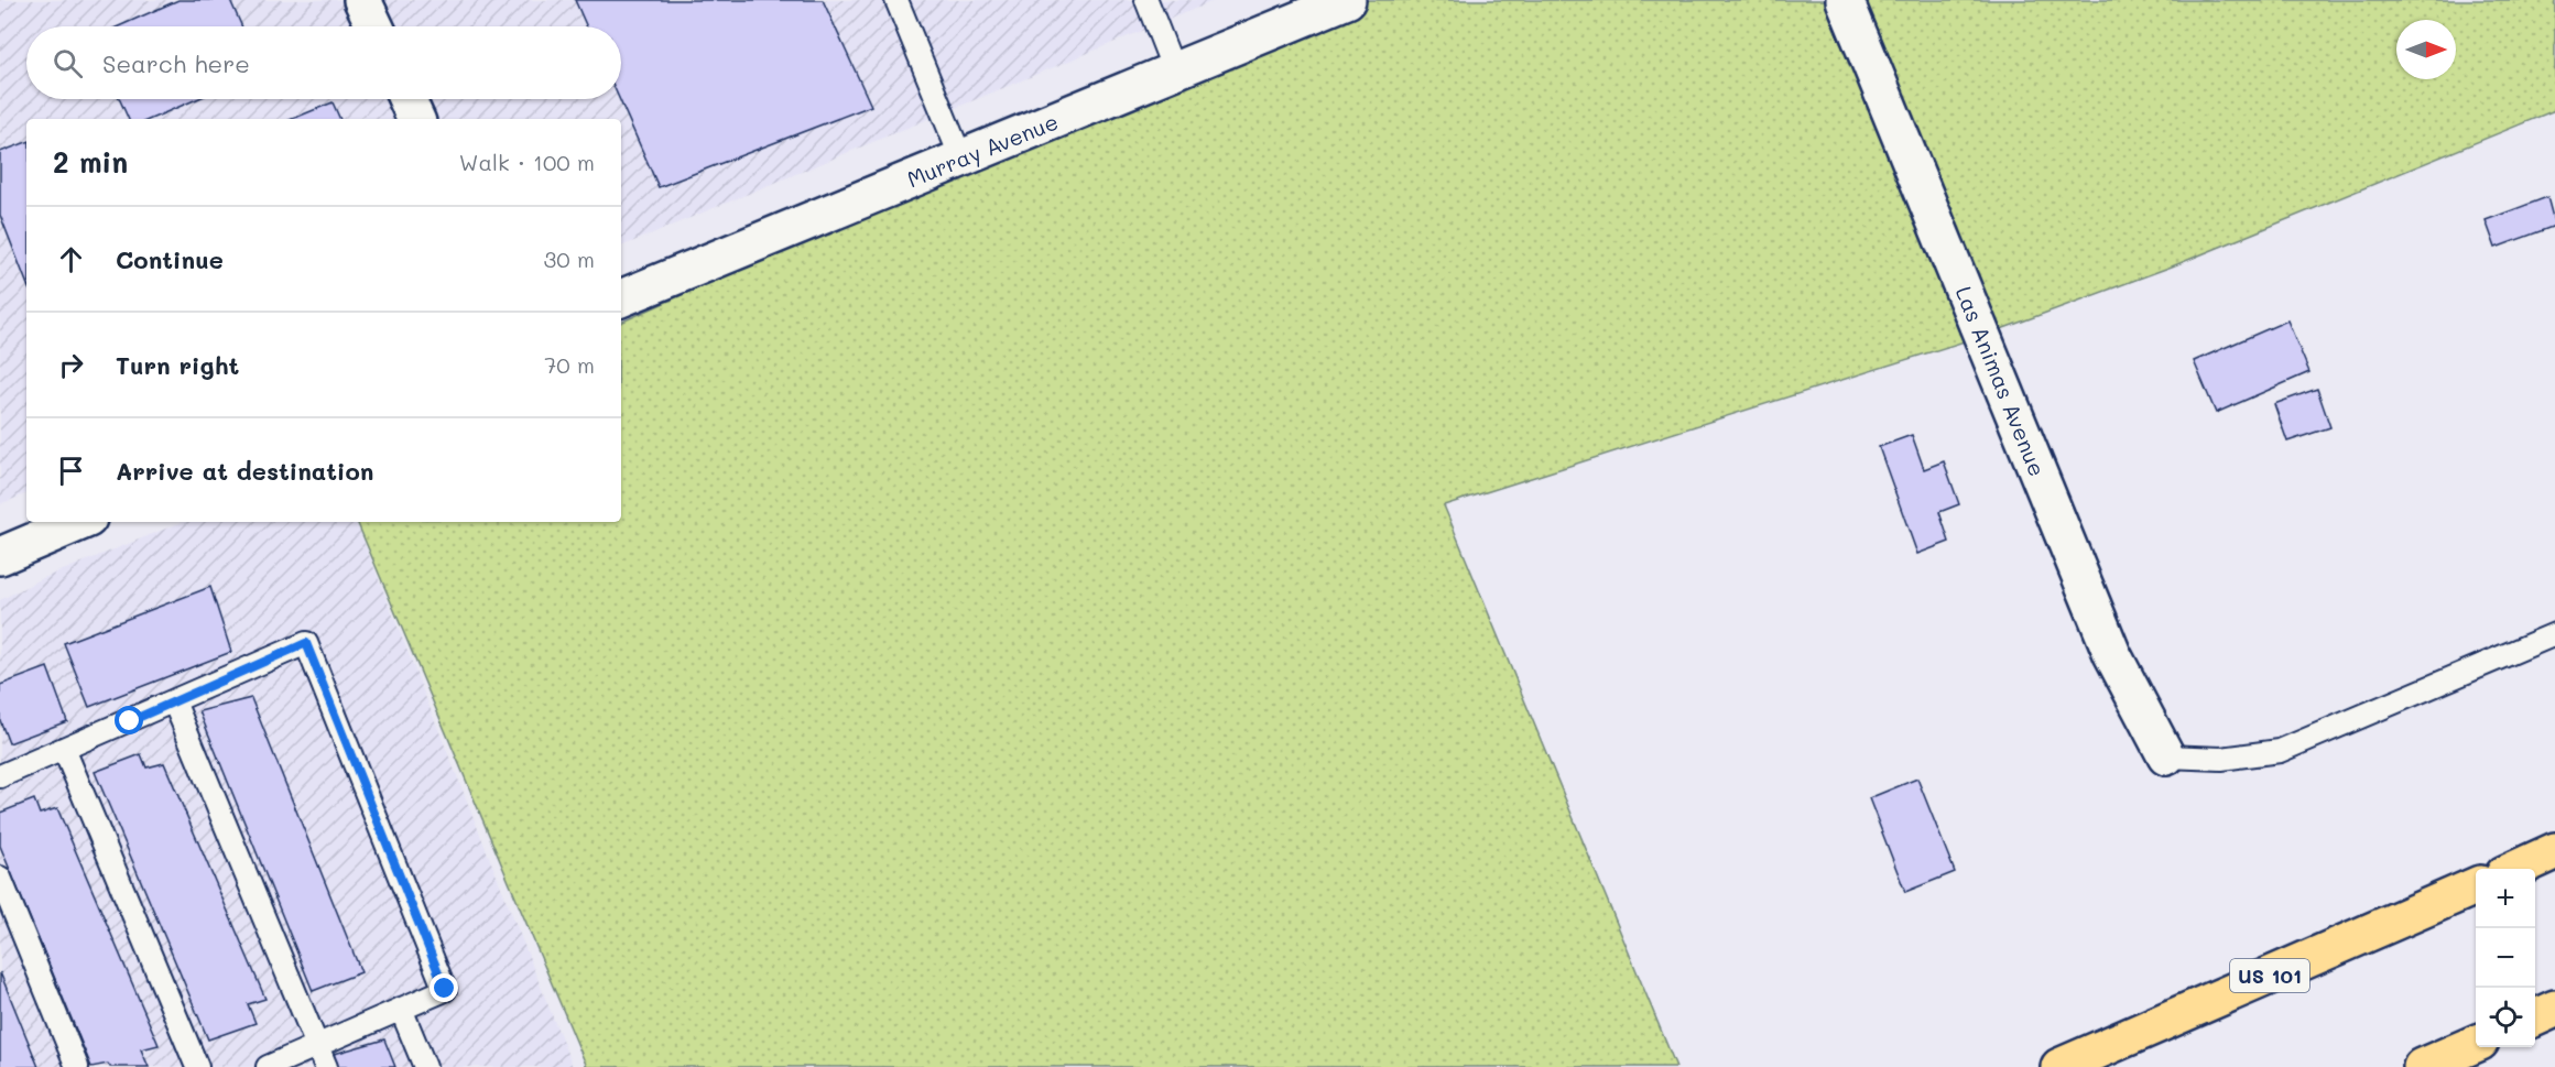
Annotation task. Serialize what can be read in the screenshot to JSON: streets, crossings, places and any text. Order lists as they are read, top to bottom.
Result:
{
  "streets": {
    "highway": ["US 101"],
    "street": ["Murray Avenue", "Las Animas Avenue"]
  },
  "north": "right",
  "page": {
    "search": "Search here",
    "heading": ["2 min", "Walk · 100 m"],
    "list": [
      ["Continue", "30 m"],
      ["Turn right", "70 m"],
      "Arrive at destination"
    ],
    "map_buttons": ["+", "−"]
  }
}
